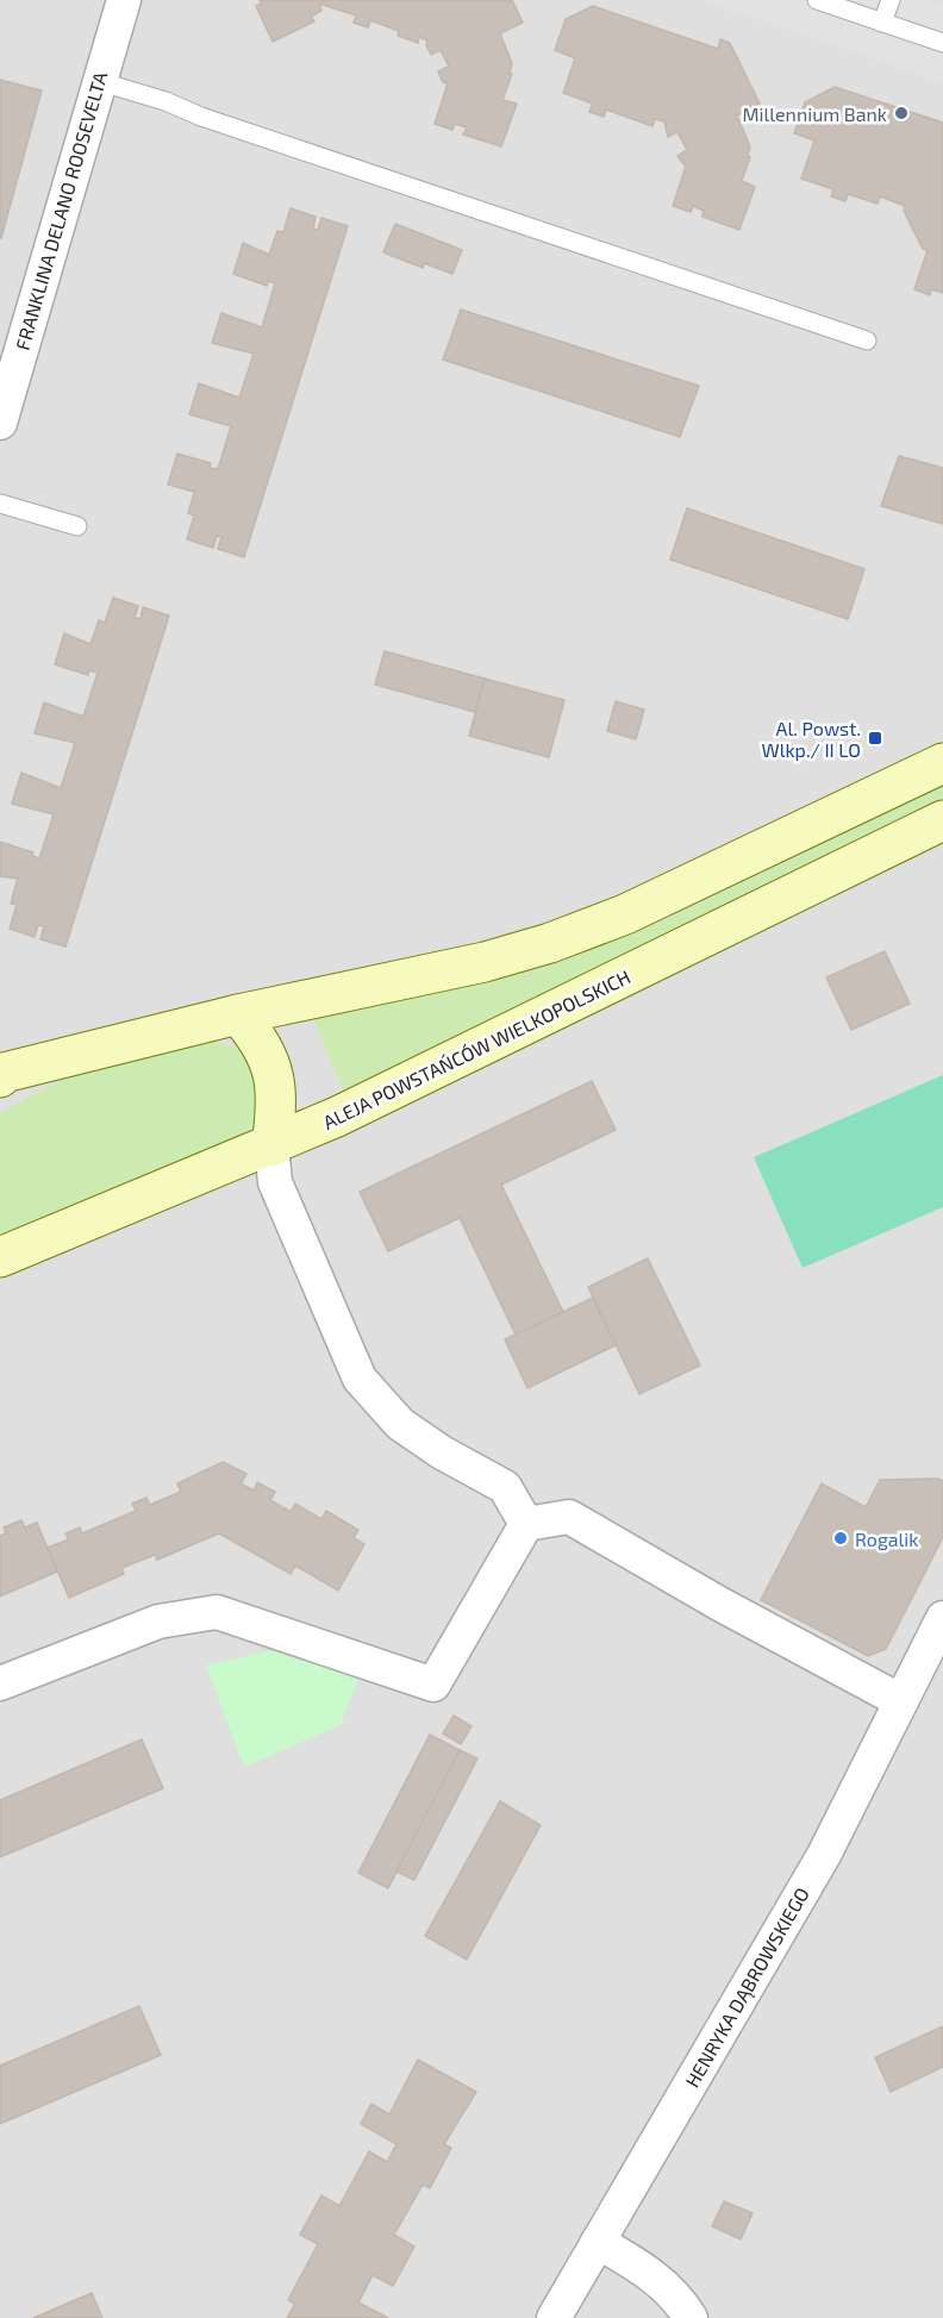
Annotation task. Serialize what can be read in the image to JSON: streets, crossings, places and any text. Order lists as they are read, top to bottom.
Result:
{
  "streets": {
    "main road": ["ALEJA POWSTAŃCÓW WIELKOPOLSKICH"],
    "street": ["FRANKLINA DELANO ROOSEVELTA", "HENRYKA DĄBROWSKIEGO"]
  },
  "places": {
    "other": ["Millennium Bank", "Rogalik"],
    "transit": ["Al. Powst. Wlkp./ II LO"]
  }
}
